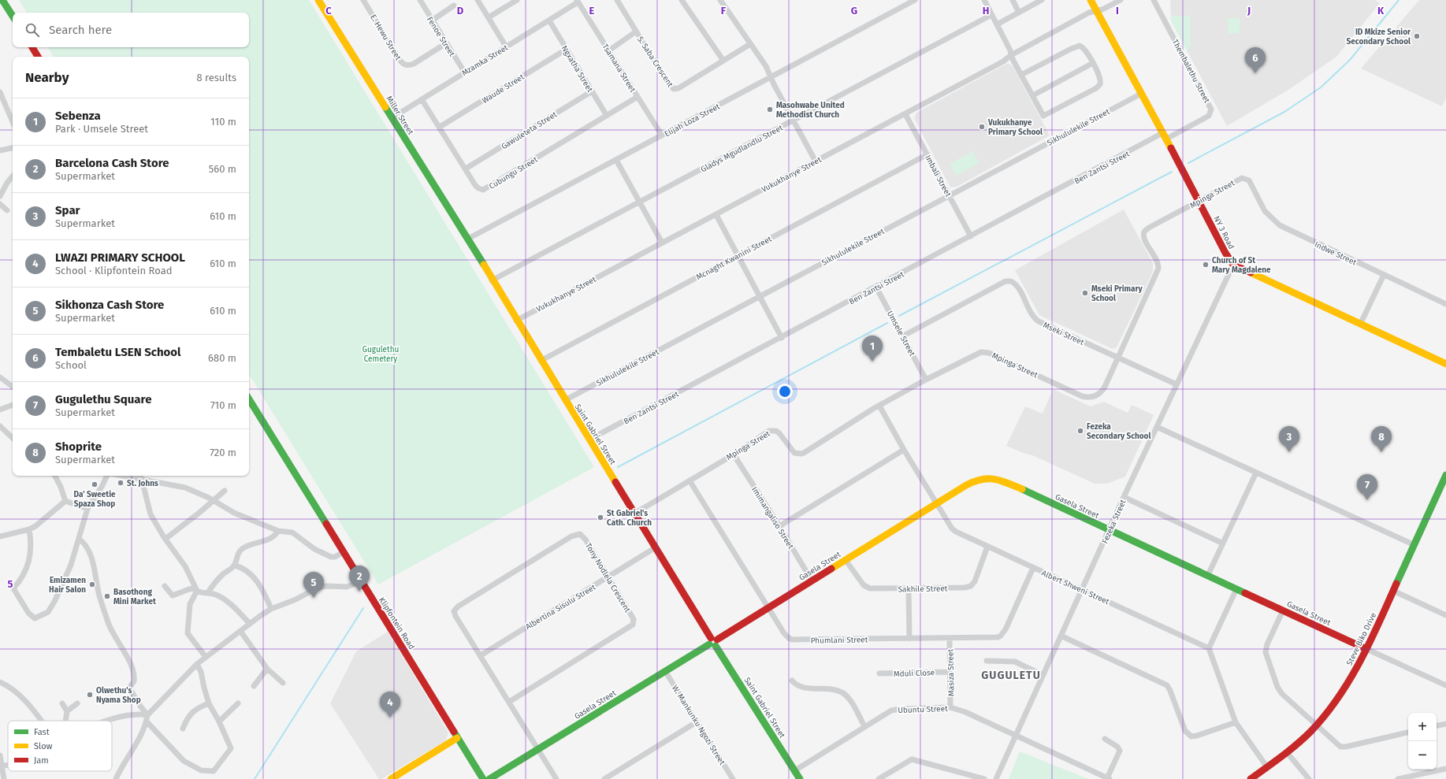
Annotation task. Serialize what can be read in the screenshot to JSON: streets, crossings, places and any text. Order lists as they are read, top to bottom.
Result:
{
  "streets": {
    "street": [
      "Fenoe Street",
      "E. Hewu Street",
      "Mzamka Street",
      "S. Saba Crescent",
      "Tsamana Street",
      "Ngxatha Street",
      "Thembalethu Street",
      "Waude Street",
      "Miller Street",
      "Elijah Loza Street",
      "Sikhululekile Street",
      "Gawuleteta Street",
      "Gladys Mgudlandlu Street",
      "Ben Zantsi Street",
      "Cubungu Street",
      "Vukukhanye Street",
      "Imbali Street",
      "Mpinga Street",
      "NY 3 Road",
      "Indwe Street",
      "Mcnaght Kwanini Street",
      "Umsele Street",
      "Mseki Street",
      "Saint Gabriel Street",
      "Gasela Street",
      "Imimangaliso Street",
      "Fezeka Street",
      "Tony Nodlela Crescent",
      "Albert Shweni Street",
      "Sakhile Street",
      "Albertina Sisulu Street",
      "Klipfontein Road",
      "Steve Biko Drive",
      "Phumlani Street",
      "Mduli Close",
      "Masiza Street",
      "Ubuntu Street",
      "W. Mankunku Ngozi Street"
    ]
  },
  "crossings": [
    ["Fenoe Street", "E. Hewu Street"],
    ["Fenoe Street", "Mzamka Street"],
    ["Mzamka Street", "Tsamana Street"],
    ["Mzamka Street", "Ngxatha Street"],
    ["Mzamka Street", "Miller Street"],
    ["Mzamka Street", "Cubungu Street"],
    ["Tsamana Street", "Elijah Loza Street"],
    ["Tsamana Street", "Cubungu Street"],
    ["Ngxatha Street", "Waude Street"],
    ["Ngxatha Street", "Gawuleteta Street"],
    ["Ngxatha Street", "Cubungu Street"],
    ["Thembalethu Street", "Ben Zantsi Street"],
    ["Thembalethu Street", "NY 3 Road"],
    ["Waude Street", "Cubungu Street"],
    ["Miller Street", "Elijah Loza Street"],
    ["Miller Street", "Saint Gabriel Street"],
    ["Elijah Loza Street", "Saint Gabriel Street"],
    ["Sikhululekile Street", "Imbali Street"],
    ["Sikhululekile Street", "NY 3 Road"],
    ["Sikhululekile Street", "Saint Gabriel Street"],
    ["Gawuleteta Street", "Cubungu Street"],
    ["Gladys Mgudlandlu Street", "Saint Gabriel Street"],
    ["Ben Zantsi Street", "Imbali Street"],
    ["Ben Zantsi Street", "NY 3 Road"],
    ["Ben Zantsi Street", "Umsele Street"],
    ["Ben Zantsi Street", "Saint Gabriel Street"],
    ["Vukukhanye Street", "Imbali Street"],
    ["Vukukhanye Street", "NY 3 Road"],
    ["Vukukhanye Street", "Saint Gabriel Street"],
    ["Imbali Street", "Mcnaght Kwanini Street"],
    ["Mpinga Street", "NY 3 Road"],
    ["Mpinga Street", "Indwe Street"],
    ["Mpinga Street", "Umsele Street"],
    ["Mpinga Street", "Mseki Street"],
    ["Mpinga Street", "Saint Gabriel Street"],
    ["Mpinga Street", "Imimangaliso Street"],
    ["Mpinga Street", "Albert Shweni Street"],
    ["Mpinga Street", "Phumlani Street"],
    ["NY 3 Road", "Fezeka Street"],
    ["Mcnaght Kwanini Street", "Saint Gabriel Street"],
    ["Umsele Street", "Mseki Street"],
    ["Mseki Street", "Fezeka Street"],
    ["Saint Gabriel Street", "Gasela Street"],
    ["Saint Gabriel Street", "Albertina Sisulu Street"],
    ["Saint Gabriel Street", "Ubuntu Street"],
    ["Gasela Street", "Imimangaliso Street"],
    ["Gasela Street", "Fezeka Street"],
    ["Gasela Street", "Albert Shweni Street"],
    ["Gasela Street", "Sakhile Street"],
    ["Gasela Street", "Steve Biko Drive"],
    ["Gasela Street", "Phumlani Street"],
    ["Gasela Street", "W. Mankunku Ngozi Street"],
    ["Fezeka Street", "Albert Shweni Street"],
    ["Fezeka Street", "Ubuntu Street"],
    ["Tony Nodlela Crescent", "Albertina Sisulu Street"],
    ["Albert Shweni Street", "Sakhile Street"],
    ["Albert Shweni Street", "Phumlani Street"],
    ["Phumlani Street", "Masiza Street"],
    ["Mduli Close", "Masiza Street"],
    ["Masiza Street", "Ubuntu Street"]
  ],
  "districts": ["GUGULETU"],
  "parks": ["Gugulethu Cemetery"],
  "places": [
    "ID Mkize Senior Secondary School",
    "Masohwabe United Methodist Church",
    "Vukukhanye Primary School",
    "Church of St Mary Magdalene",
    "Mseki Primary School",
    "Fezeka Secondary School",
    "St. Johns",
    "Da' Sweetie Spaza Shop",
    "St Gabriel's Cath. Church",
    "Emizamen Hair Salon",
    "Basothong Mini Market",
    "Olwethu's Nyama Shop"
  ],
  "legend": ["Fast", "Slow", "Jam"],
  "page": {
    "search": "Search here",
    "pins": [
      "6",
      "1",
      "3",
      "8",
      "7",
      "2",
      "5",
      "4"
    ],
    "heading": ["Nearby", "8 results"],
    "list": [
      {
        "mark": "1",
        "name": "Sebenza",
        "note": "Park · Umsele Street",
        "value": "110 m"
      },
      {
        "mark": "2",
        "name": "Barcelona Cash Store",
        "note": "Supermarket",
        "value": "560 m"
      },
      {
        "mark": "3",
        "name": "Spar",
        "note": "Supermarket",
        "value": "610 m"
      },
      {
        "mark": "4",
        "name": "LWAZI PRIMARY SCHOOL",
        "note": "School · Klipfontein Road",
        "value": "610 m"
      },
      {
        "mark": "5",
        "name": "Sikhonza Cash Store",
        "note": "Supermarket",
        "value": "610 m"
      },
      {
        "mark": "6",
        "name": "Tembaletu LSEN School",
        "note": "School",
        "value": "680 m"
      },
      {
        "mark": "7",
        "name": "Gugulethu Square",
        "note": "Supermarket",
        "value": "710 m"
      },
      {
        "mark": "8",
        "name": "Shoprite",
        "note": "Supermarket",
        "value": "720 m"
      }
    ],
    "map_buttons": ["+", "−"]
  },
  "grid": {
    "columns": [
      "C",
      "D",
      "E",
      "F",
      "G",
      "H",
      "I",
      "J",
      "K"
    ],
    "rows": ["5"]
  }
}
